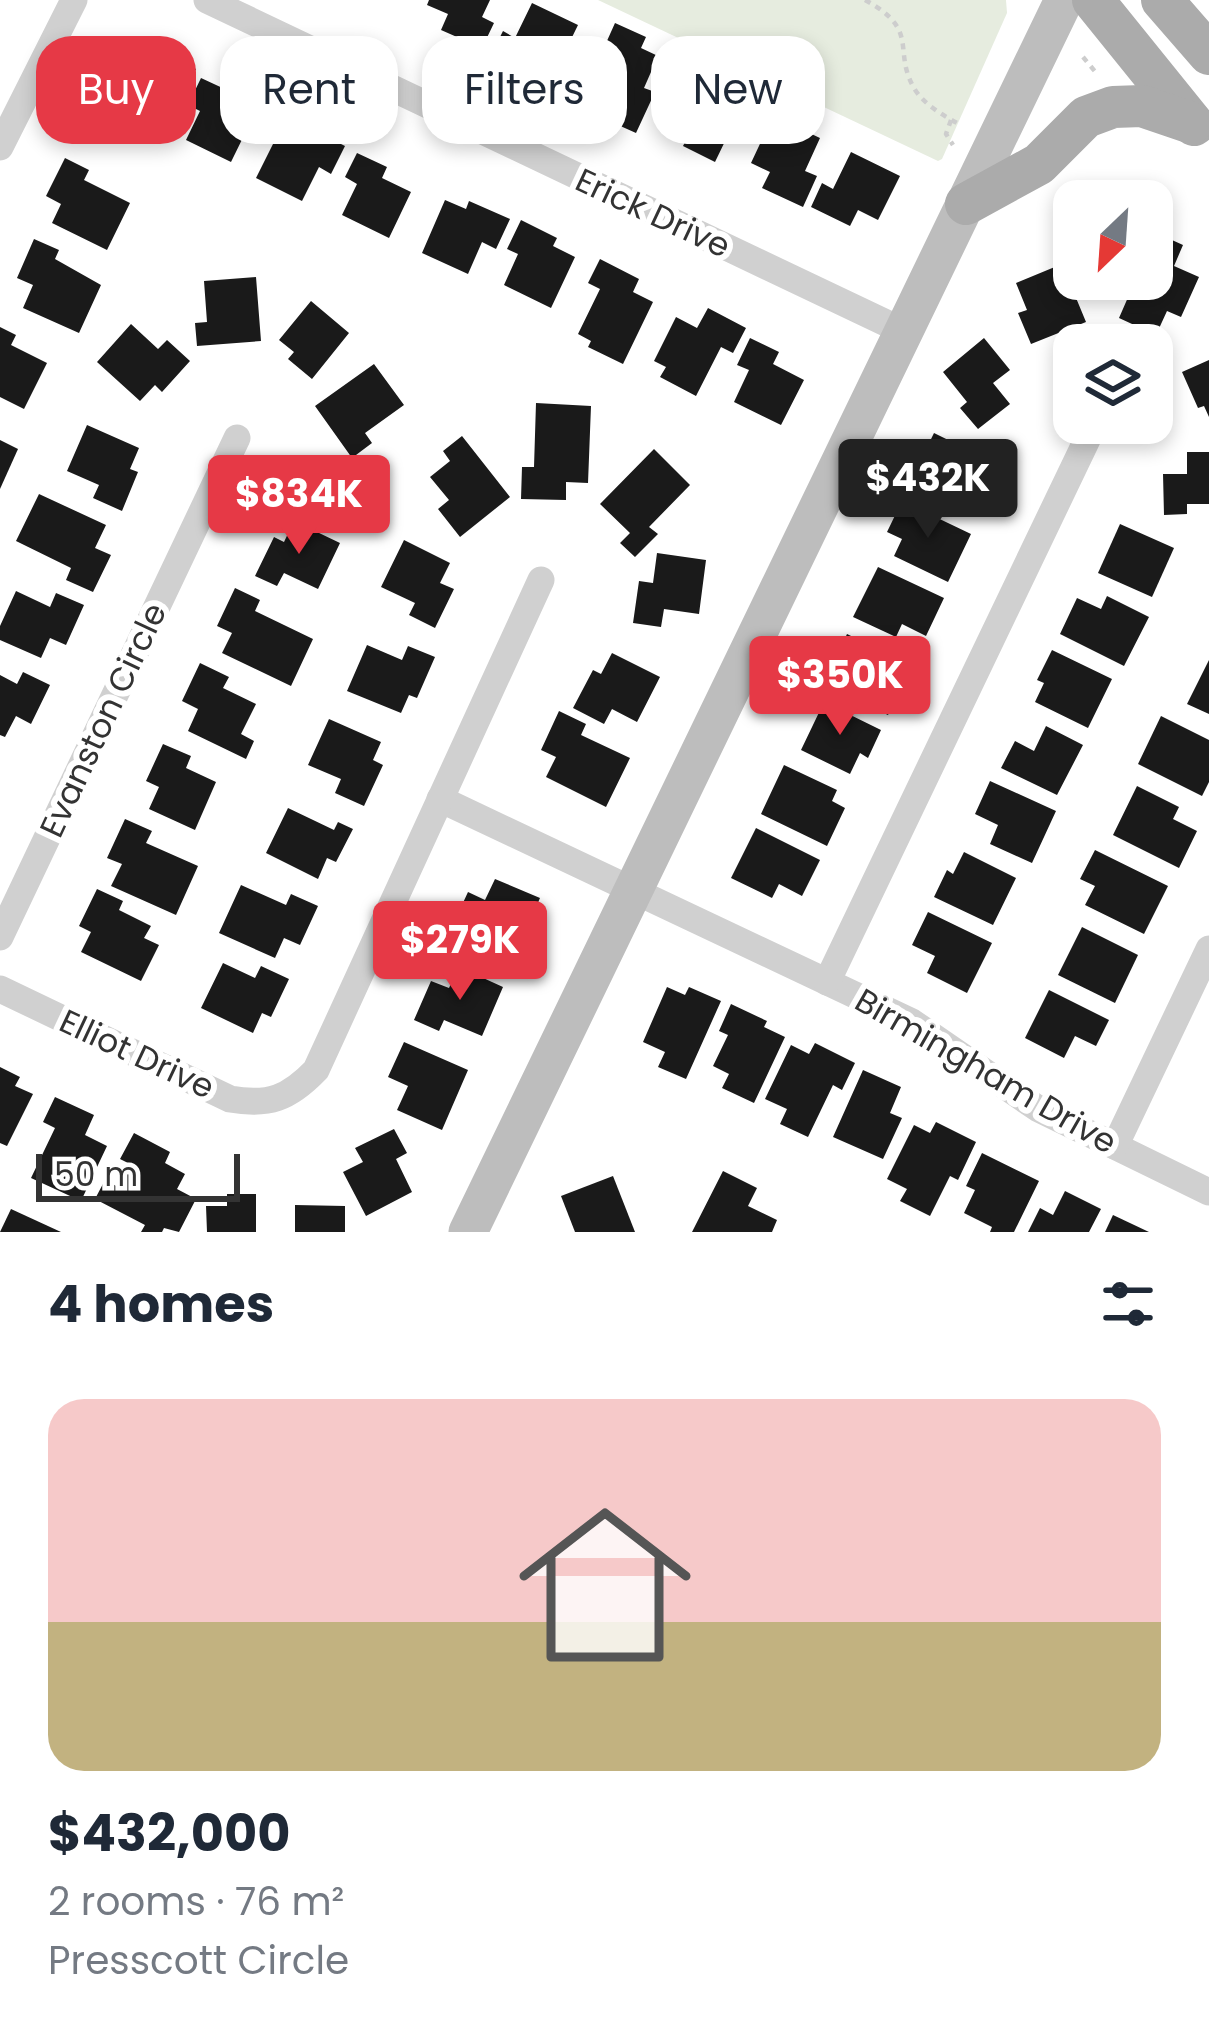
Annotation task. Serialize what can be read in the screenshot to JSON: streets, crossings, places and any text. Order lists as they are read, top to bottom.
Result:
{
  "streets": {
    "street": [
      "Erick Drive",
      "Evanston Circle",
      "Elliot Drive",
      "Birmingham Drive"
    ]
  },
  "crossings": [
    ["Elliot Drive", "Birmingham Drive"]
  ],
  "scale_bar": "50 m",
  "north": "bottom left",
  "page": {
    "chip": [
      "Buy",
      "Rent",
      "Filters",
      "New"
    ],
    "price": [
      "$432K",
      "$834K",
      "$350K",
      "$279K"
    ],
    "scale": "50 m",
    "heading": "4 homes",
    "list": [
      {
        "name": "$432,000",
        "note": "2 rooms · 76 m² · Presscott Circle"
      }
    ]
  }
}
